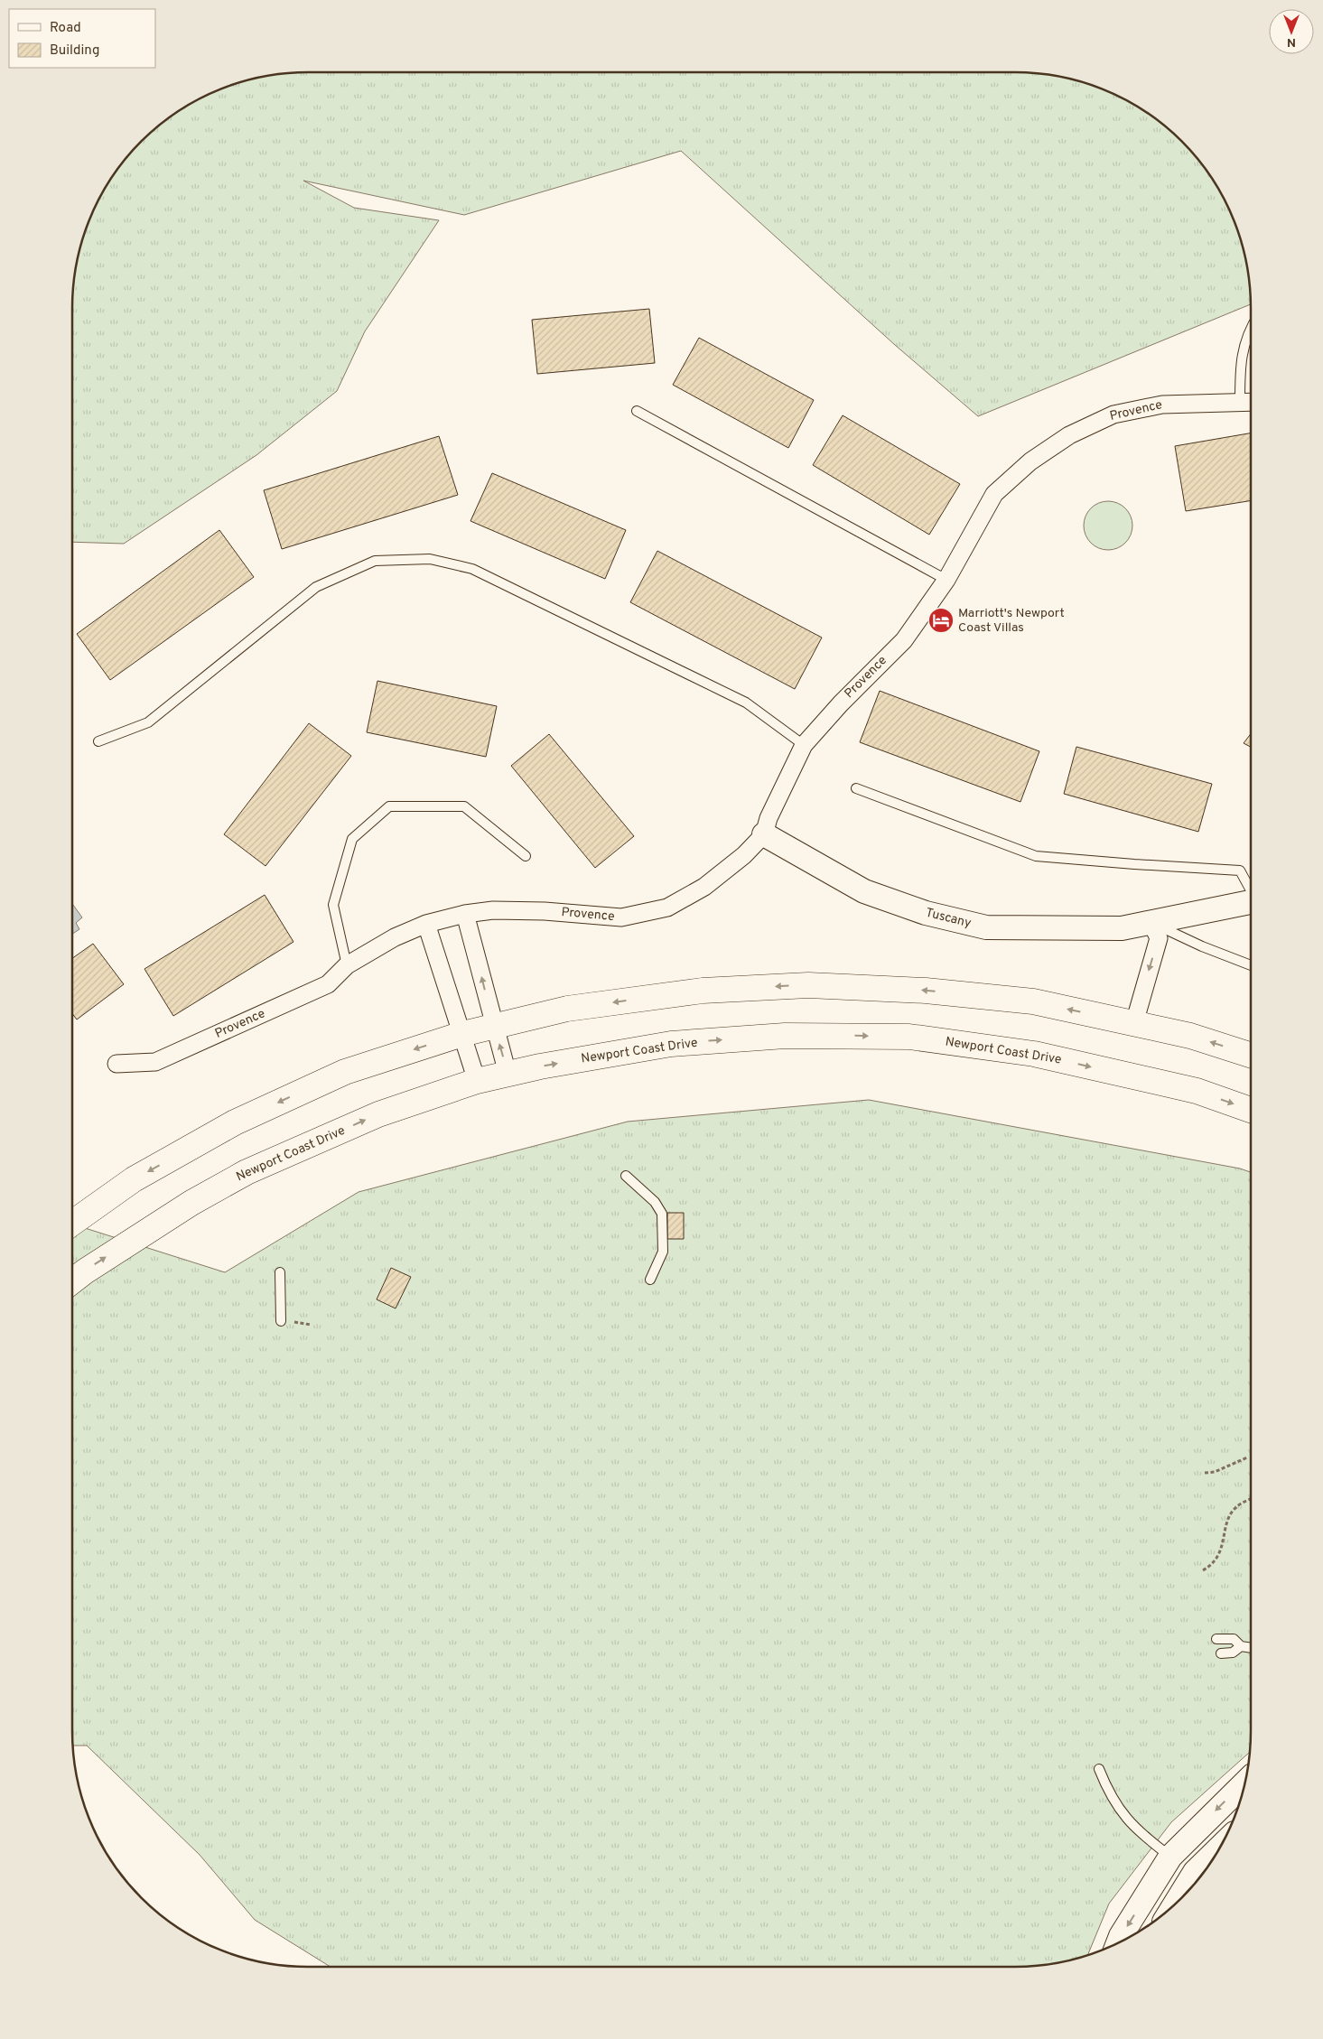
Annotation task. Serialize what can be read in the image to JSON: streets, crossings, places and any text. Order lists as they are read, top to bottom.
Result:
{
  "streets": {
    "main road": ["Newport Coast Drive"],
    "street": ["Provence", "Tuscany"]
  },
  "crossings": [
    ["Provence", "Tuscany"]
  ],
  "places": {
    "hotel": ["Marriott's Newport Coast Villas"]
  },
  "legend": ["Road", "Building"],
  "north": "bottom"
}
